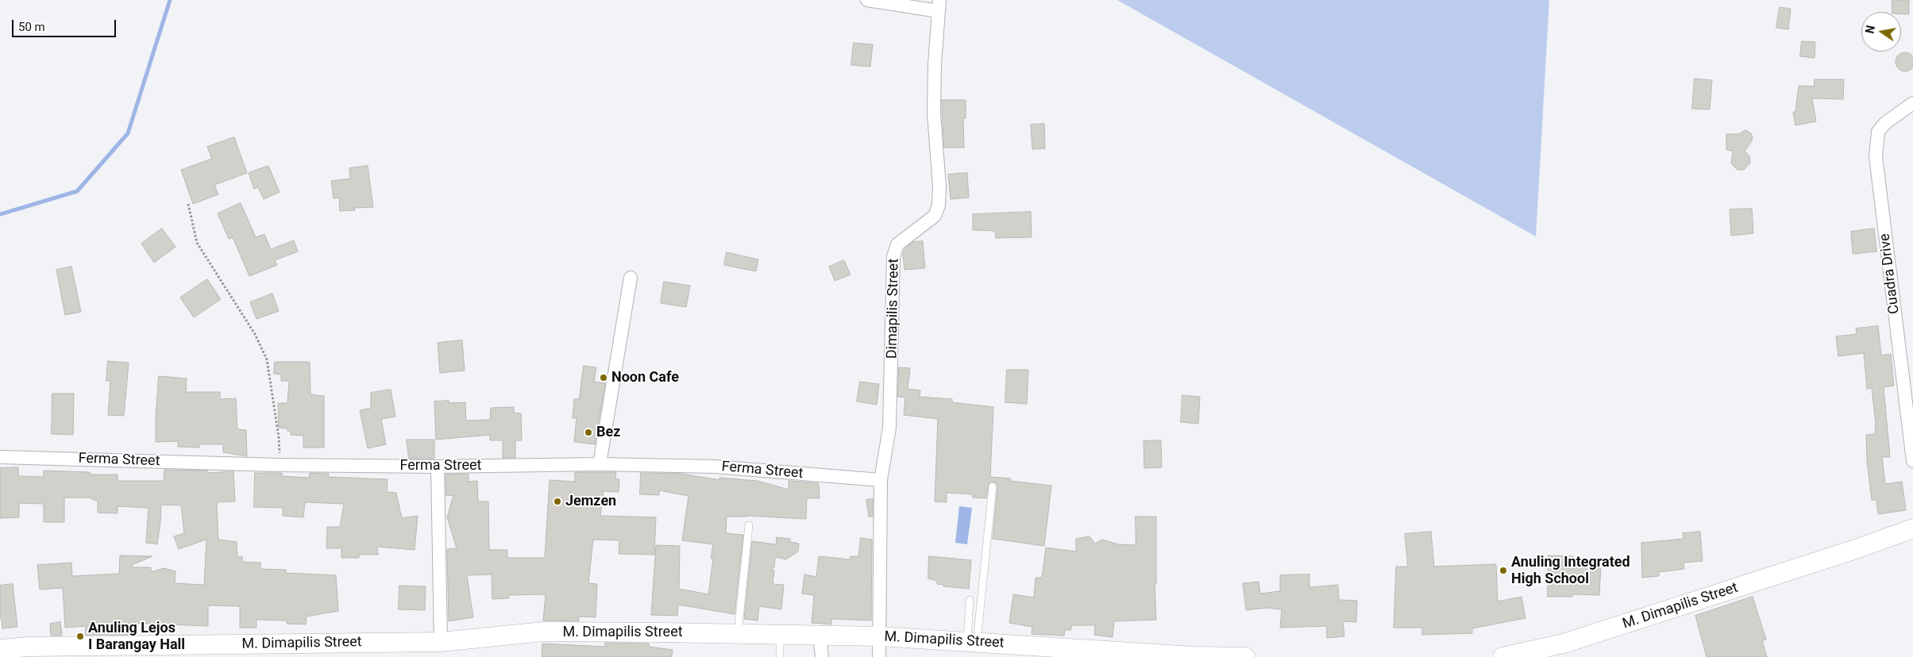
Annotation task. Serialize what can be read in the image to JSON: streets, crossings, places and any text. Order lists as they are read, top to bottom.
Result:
{
  "streets": {
    "main road": ["M. Dimapilis Street"],
    "street": ["Cuadra Drive", "Dimapilis Street", "Ferma Street"]
  },
  "crossings": [
    ["Dimapilis Street", "Ferma Street"],
    ["Dimapilis Street", "M. Dimapilis Street"]
  ],
  "places": [
    "Noon Cafe",
    "Bez",
    "Jemzen",
    "Anuling Integrated High School",
    "Anuling Lejos I Barangay Hall"
  ],
  "scale_bar": "50 m",
  "north": "left"
}
